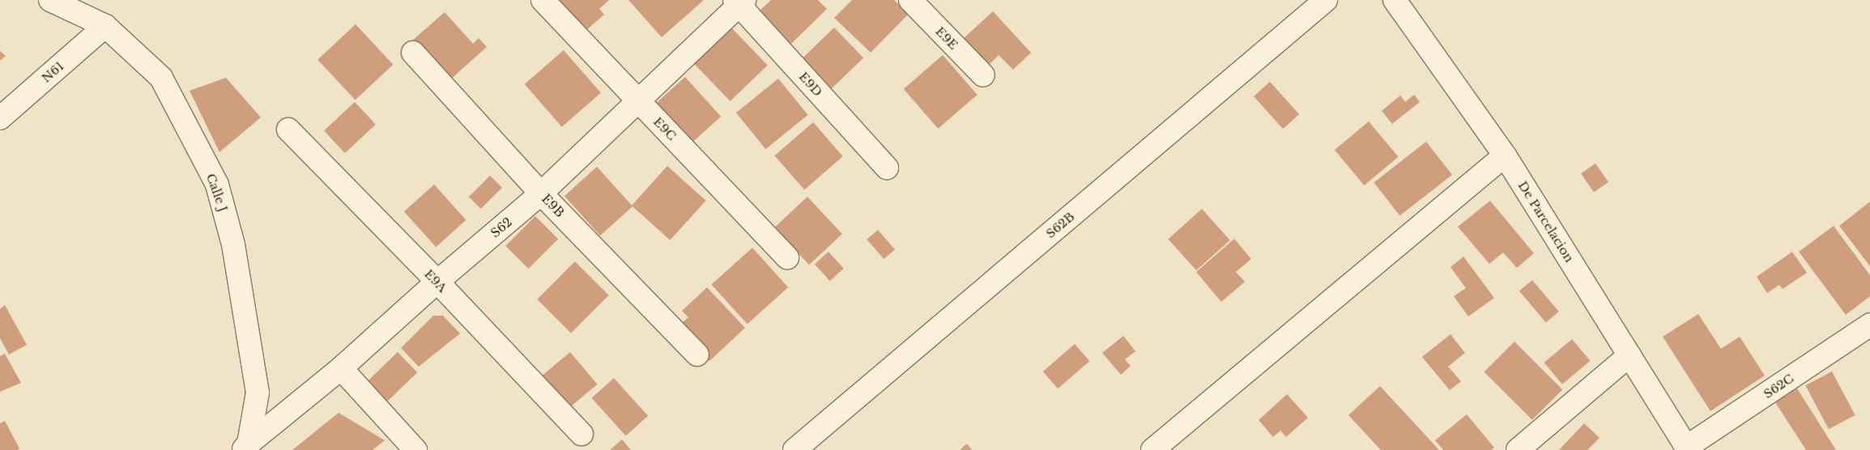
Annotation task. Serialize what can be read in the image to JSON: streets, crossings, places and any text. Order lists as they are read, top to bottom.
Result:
{
  "streets": {
    "street": [
      "E9E",
      "N61",
      "E9D",
      "E9C",
      "Calle J",
      "E9B",
      "De Parcelacion",
      "S62B",
      "S62",
      "E9A",
      "S62C"
    ]
  },
  "crossings": [
    ["N61", "Calle J"],
    ["E9D", "S62"],
    ["E9C", "S62"],
    ["Calle J", "S62"],
    ["E9B", "S62"],
    ["De Parcelacion", "S62C"],
    ["S62", "E9A"]
  ]
}
